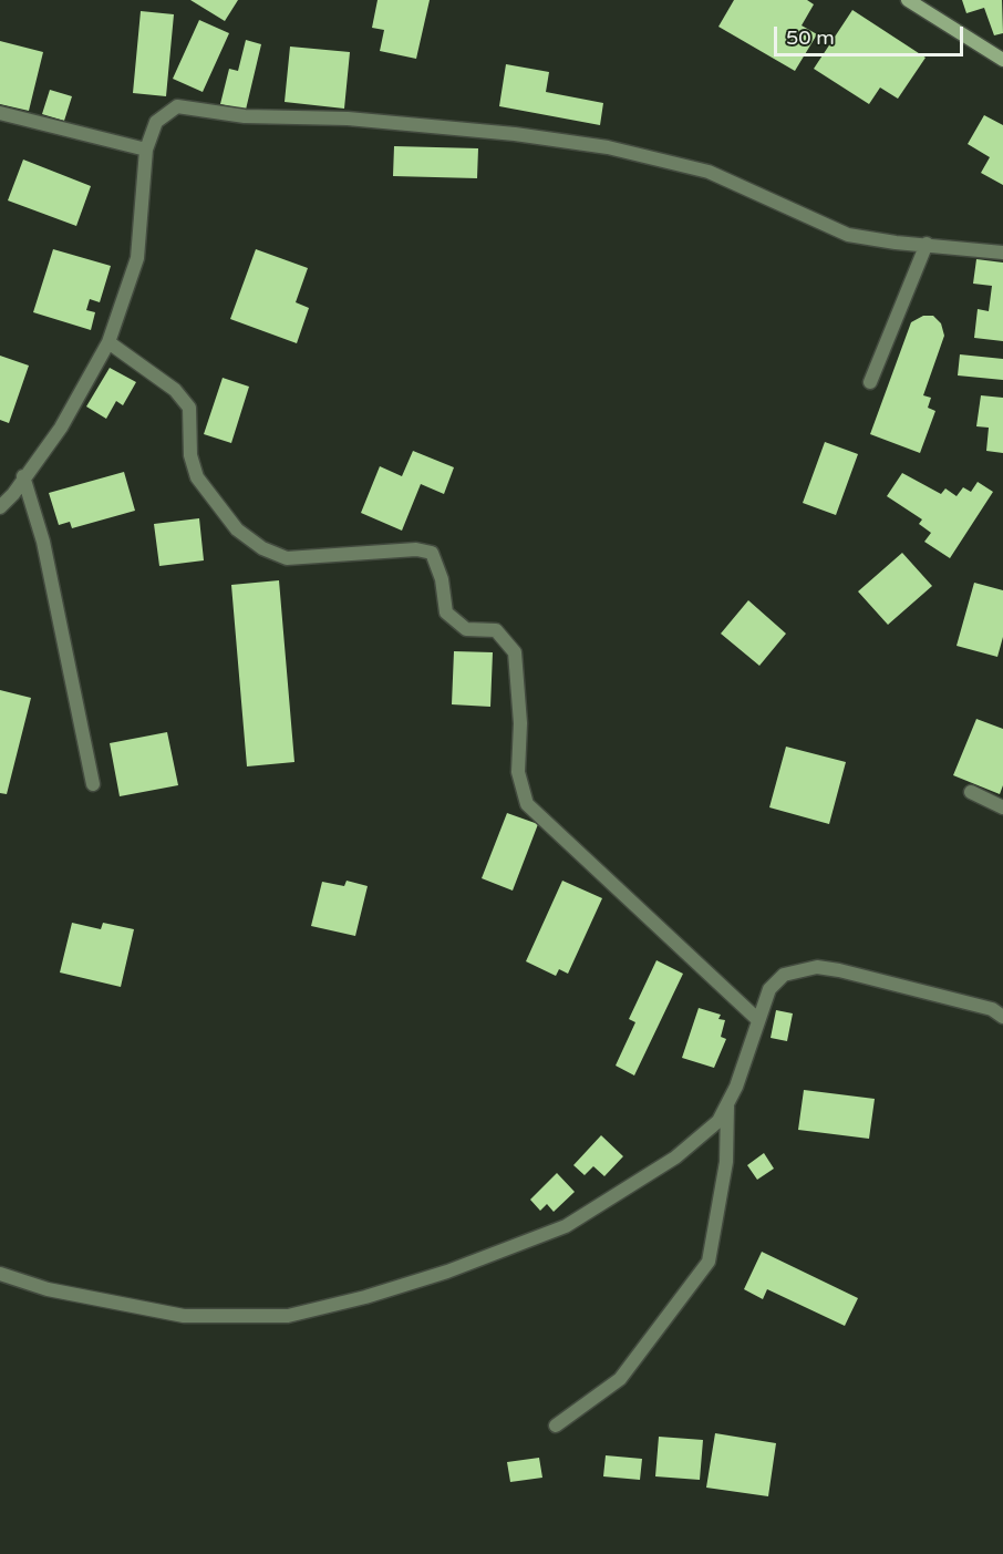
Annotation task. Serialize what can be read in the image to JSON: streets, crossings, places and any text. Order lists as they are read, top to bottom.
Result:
{
  "scale_bar": "50 m"
}
